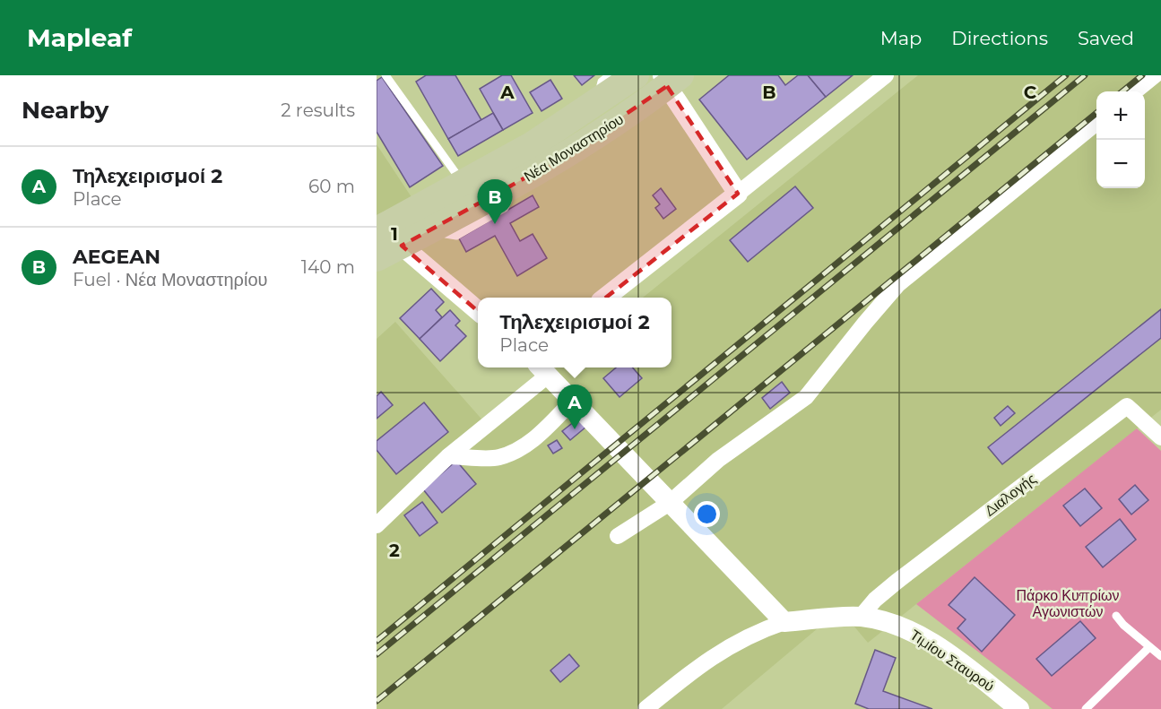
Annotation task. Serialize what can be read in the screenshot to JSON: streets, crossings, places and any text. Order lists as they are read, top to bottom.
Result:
{
  "streets": {
    "main road": ["Νέα Μοναστηρίου"],
    "street": ["Διαλογής", "Τιμίου Σταυρού"]
  },
  "crossings": [
    ["Διαλογής", "Τιμίου Σταυρού"]
  ],
  "parks": ["Πάρκο Κυπρίων Αγωνιστών"],
  "page": {
    "header": "Mapleaf",
    "nav": ["Map", "Directions", "Saved"],
    "heading": ["Nearby", "2 results"],
    "map_buttons": ["+", "−"],
    "list": [
      {
        "mark": "A",
        "name": "Τηλεχειρισμοί 2",
        "note": "Place",
        "value": "60 m"
      },
      {
        "mark": "B",
        "name": "AEGEAN",
        "note": "Fuel · Νέα Μοναστηρίου",
        "value": "140 m"
      }
    ],
    "pins": ["B", "A"],
    "popup": ["Τηλεχειρισμοί 2", "Place"]
  },
  "grid": {
    "columns": ["A", "B", "C"],
    "rows": ["1", "2"]
  }
}
